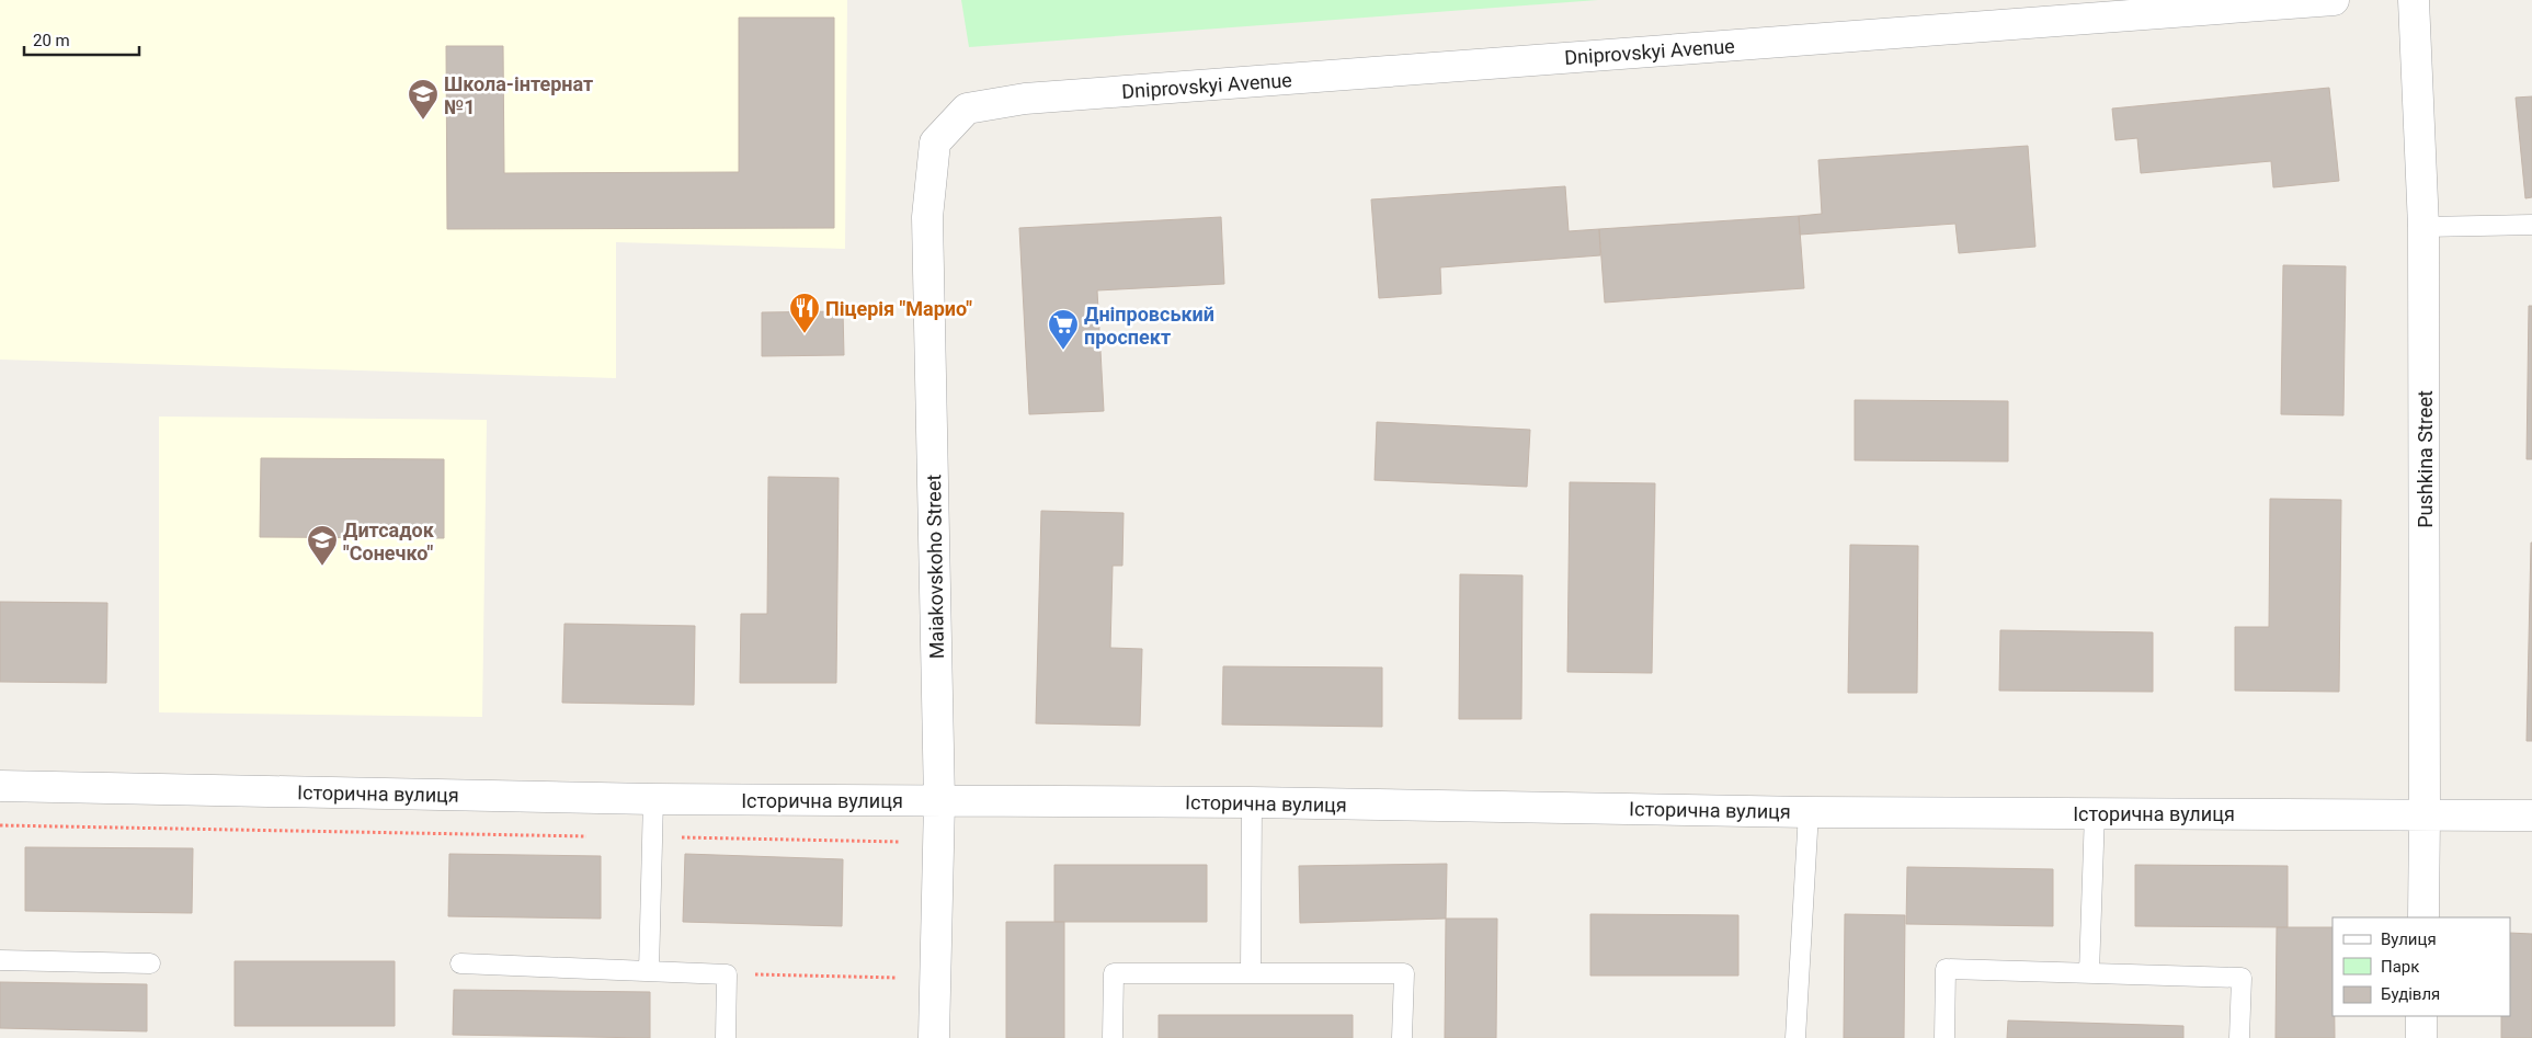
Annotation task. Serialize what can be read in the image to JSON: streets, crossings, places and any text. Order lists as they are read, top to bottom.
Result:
{
  "streets": {
    "street": [
      "Dniprovskyi Avenue",
      "Pushkina Street",
      "Maiakovskoho Street",
      "Історична вулиця"
    ]
  },
  "crossings": [
    ["Dniprovskyi Avenue", "Maiakovskoho Street"],
    ["Pushkina Street", "Історична вулиця"],
    ["Maiakovskoho Street", "Історична вулиця"]
  ],
  "places": {
    "school or university": ["Школа-інтернат №1", "Дитсадок \"Сонечко\""],
    "restaurant": ["Піцерія \"Марио\""],
    "supermarket": ["Дніпровський проспект"]
  },
  "legend": ["Вулиця", "Парк", "Будівля"],
  "scale_bar": "20 m"
}
